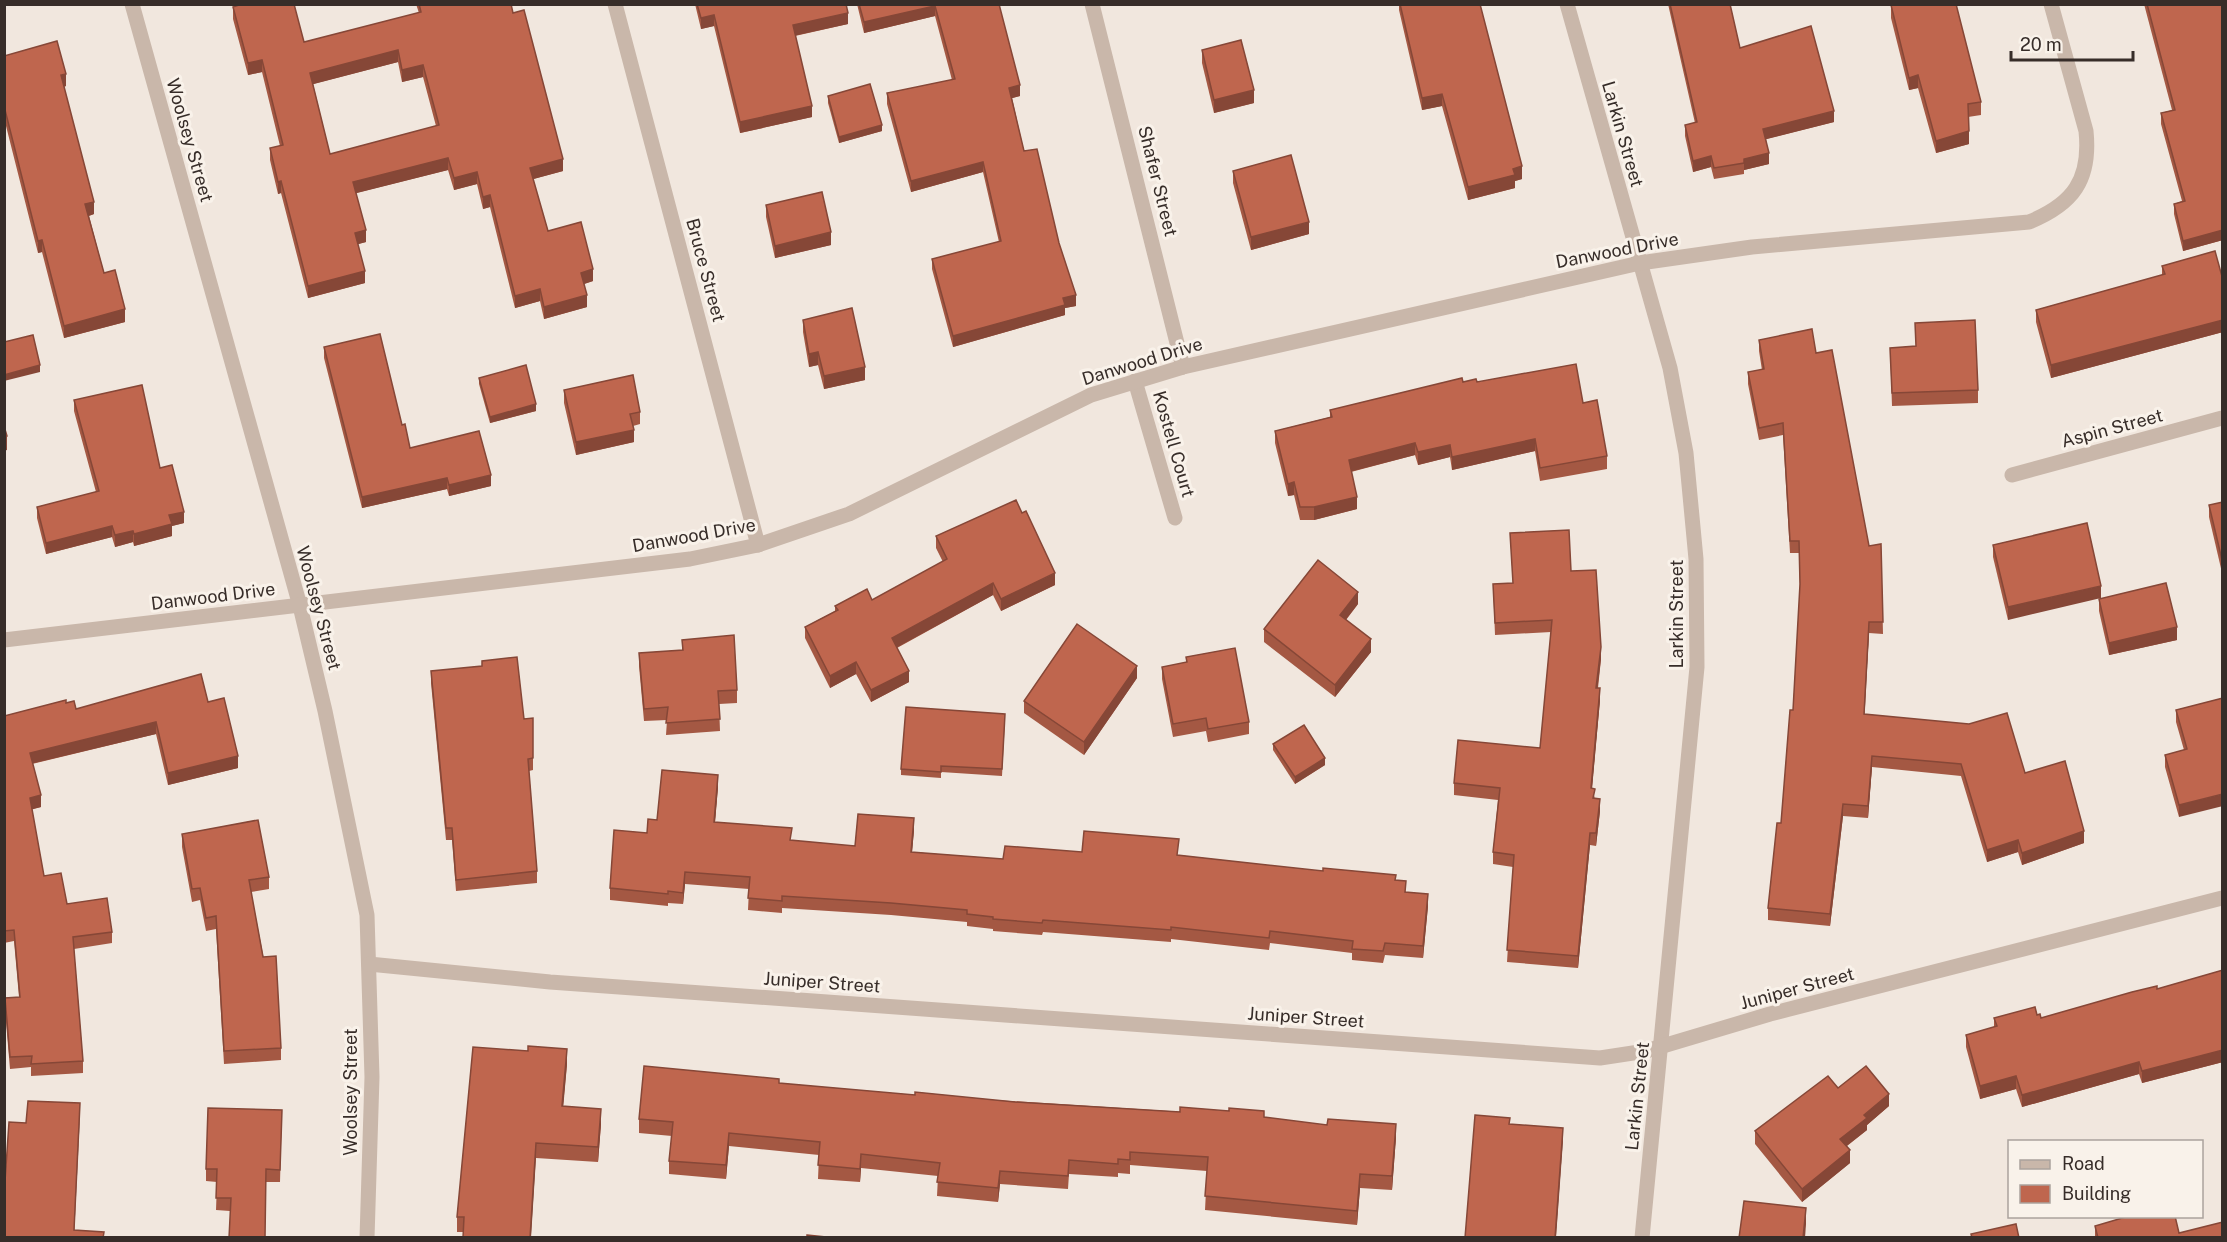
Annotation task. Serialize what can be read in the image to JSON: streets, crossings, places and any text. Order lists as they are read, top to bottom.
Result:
{
  "streets": {
    "street": [
      "Larkin Street",
      "Woolsey Street",
      "Shafer Street",
      "Danwood Drive",
      "Bruce Street",
      "Aspin Street",
      "Kostell Court",
      "Juniper Street"
    ]
  },
  "crossings": [
    ["Larkin Street", "Danwood Drive"],
    ["Larkin Street", "Juniper Street"],
    ["Woolsey Street", "Danwood Drive"],
    ["Woolsey Street", "Juniper Street"],
    ["Shafer Street", "Danwood Drive"],
    ["Danwood Drive", "Bruce Street"],
    ["Danwood Drive", "Kostell Court"]
  ],
  "legend": ["Road", "Building"],
  "scale_bar": "20 m"
}
